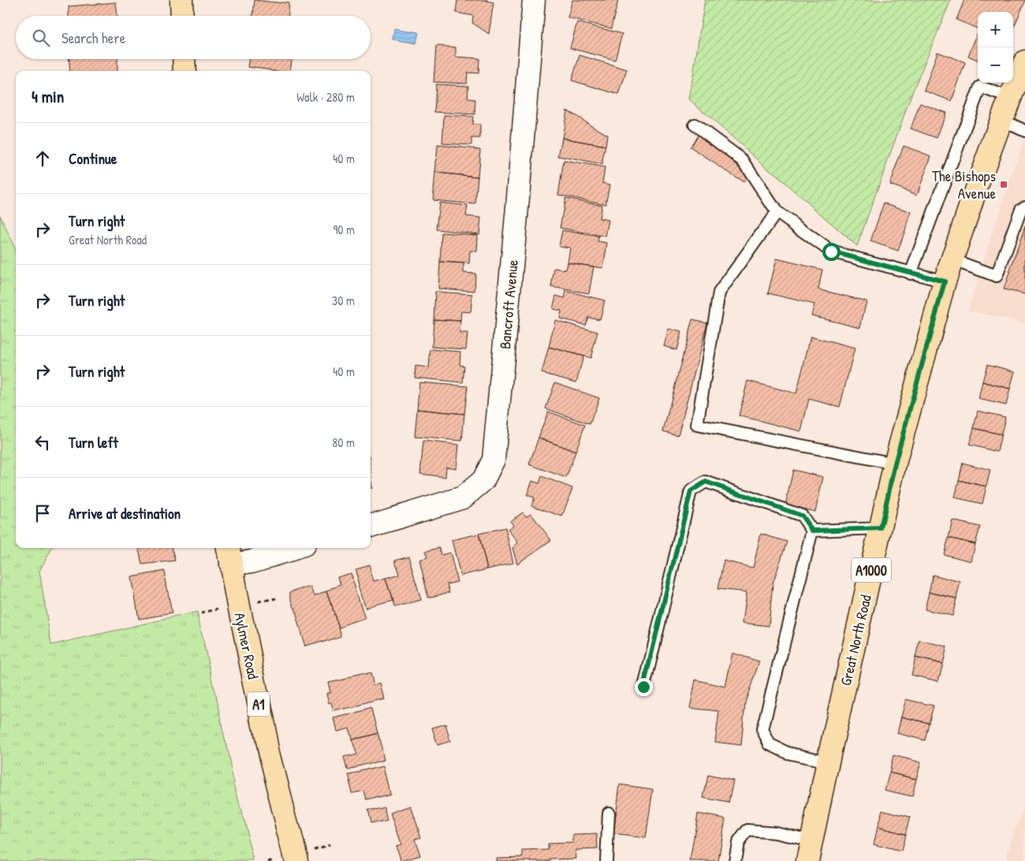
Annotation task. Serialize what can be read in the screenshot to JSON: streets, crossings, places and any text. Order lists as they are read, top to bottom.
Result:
{
  "streets": {
    "main road": [
      "A1000",
      "Great North Road",
      "Aylmer Road",
      "A1"
    ],
    "street": ["Bancroft Avenue"]
  },
  "places": {
    "transit": ["The Bishops Avenue"]
  },
  "page": {
    "map_buttons": ["+", "−"],
    "search": "Search here",
    "heading": ["4 min", "Walk · 280 m"],
    "list": [
      ["Continue", "40 m"],
      ["Turn right", "Great North Road", "90 m"],
      ["Turn right", "30 m"],
      ["Turn right", "40 m"],
      ["Turn left", "80 m"],
      "Arrive at destination"
    ]
  }
}
